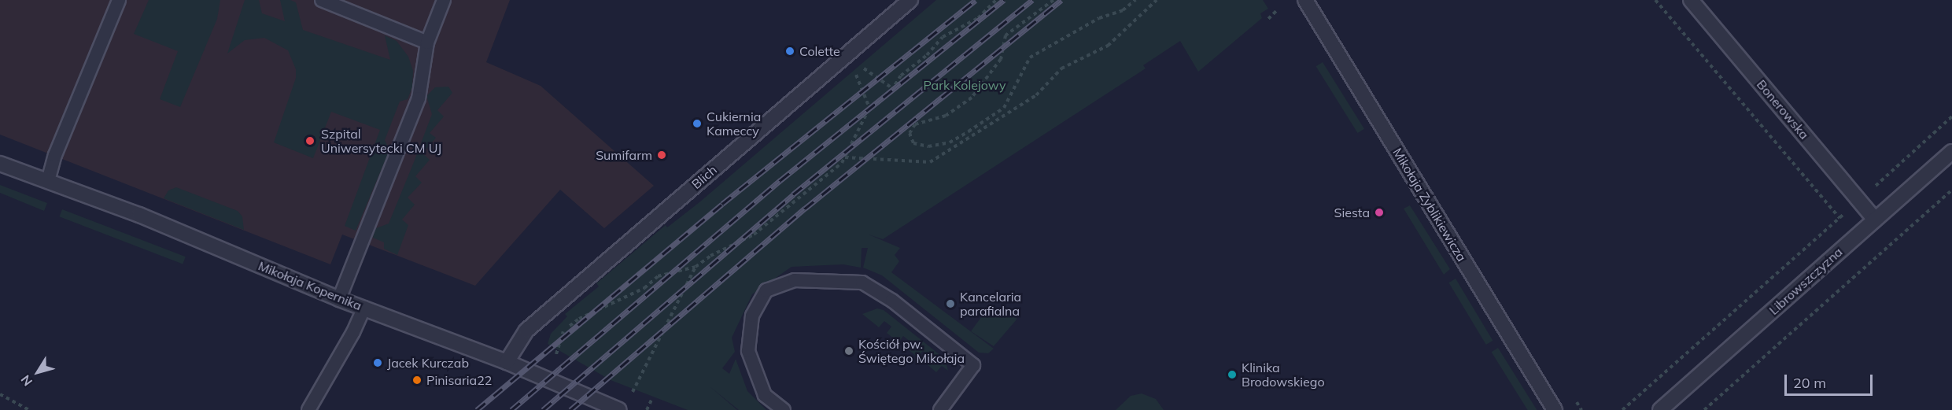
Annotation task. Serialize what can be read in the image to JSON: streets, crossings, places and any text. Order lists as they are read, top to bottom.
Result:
{
  "streets": {
    "street": [
      "Bonerowska",
      "Blich",
      "Mikołaja Zyblikiewicza",
      "Librowszczyzna",
      "Mikołaja Kopernika"
    ]
  },
  "crossings": [
    ["Bonerowska", "Librowszczyzna"],
    ["Blich", "Mikołaja Kopernika"]
  ],
  "parks": ["Park Kolejowy"],
  "places": [
    "Colette",
    "Cukiernia Kameccy",
    "Szpital Uniwersytecki CM UJ",
    "Sumifarm",
    "Siesta",
    "Kancelaria parafialna",
    "Kościół pw. Świętego Mikołaja",
    "Jacek Kurczab",
    "Klinika Brodowskiego",
    "Pinisaria22"
  ],
  "scale_bar": "20 m",
  "north": "bottom left"
}
